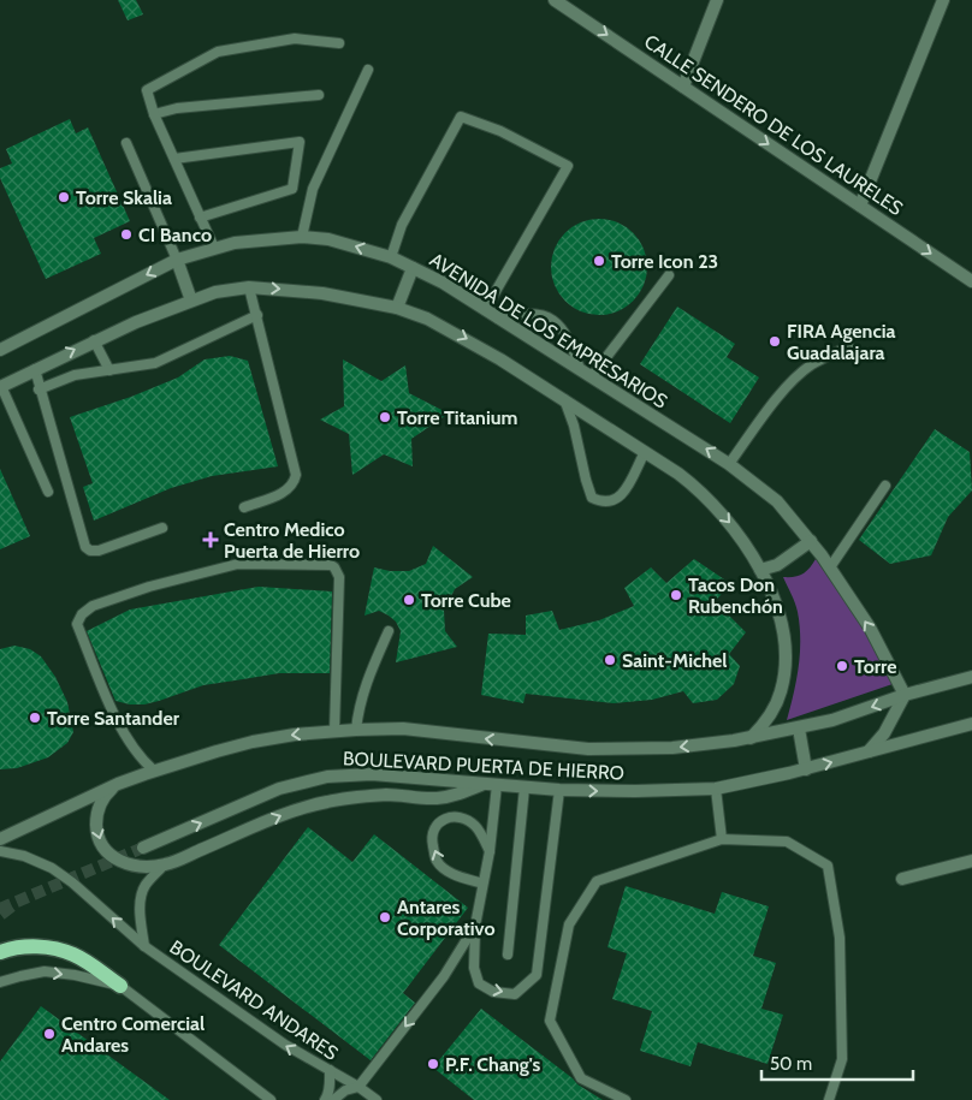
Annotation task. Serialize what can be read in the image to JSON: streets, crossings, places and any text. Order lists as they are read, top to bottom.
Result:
{
  "streets": {
    "street": ["CALLE SENDERO DE LOS LAURELES", "AVENIDA DE LOS EMPRESARIOS", "BOULEVARD PUERTA DE HIERRO"],
    "lane": ["BOULEVARD ANDARES"]
  },
  "crossings": [
    ["AVENIDA DE LOS EMPRESARIOS", "BOULEVARD PUERTA DE HIERRO"]
  ],
  "one_way": ["CALLE SENDERO DE LOS LAURELES", "AVENIDA DE LOS EMPRESARIOS"],
  "places": {
    "other": [
      "Torre Skalia",
      "CI Banco",
      "Torre Icon 23",
      "FIRA Agencia Guadalajara",
      "Torre Titanium",
      "Tacos Don Rubenchón",
      "Torre Cube",
      "Saint-Michel",
      "Torre",
      "Torre Santander",
      "Antares Corporativo",
      "Centro Comercial Andares",
      "P.F. Chang's"
    ],
    "health": ["Centro Medico Puerta de Hierro"]
  },
  "scale_bar": "50 m"
}
